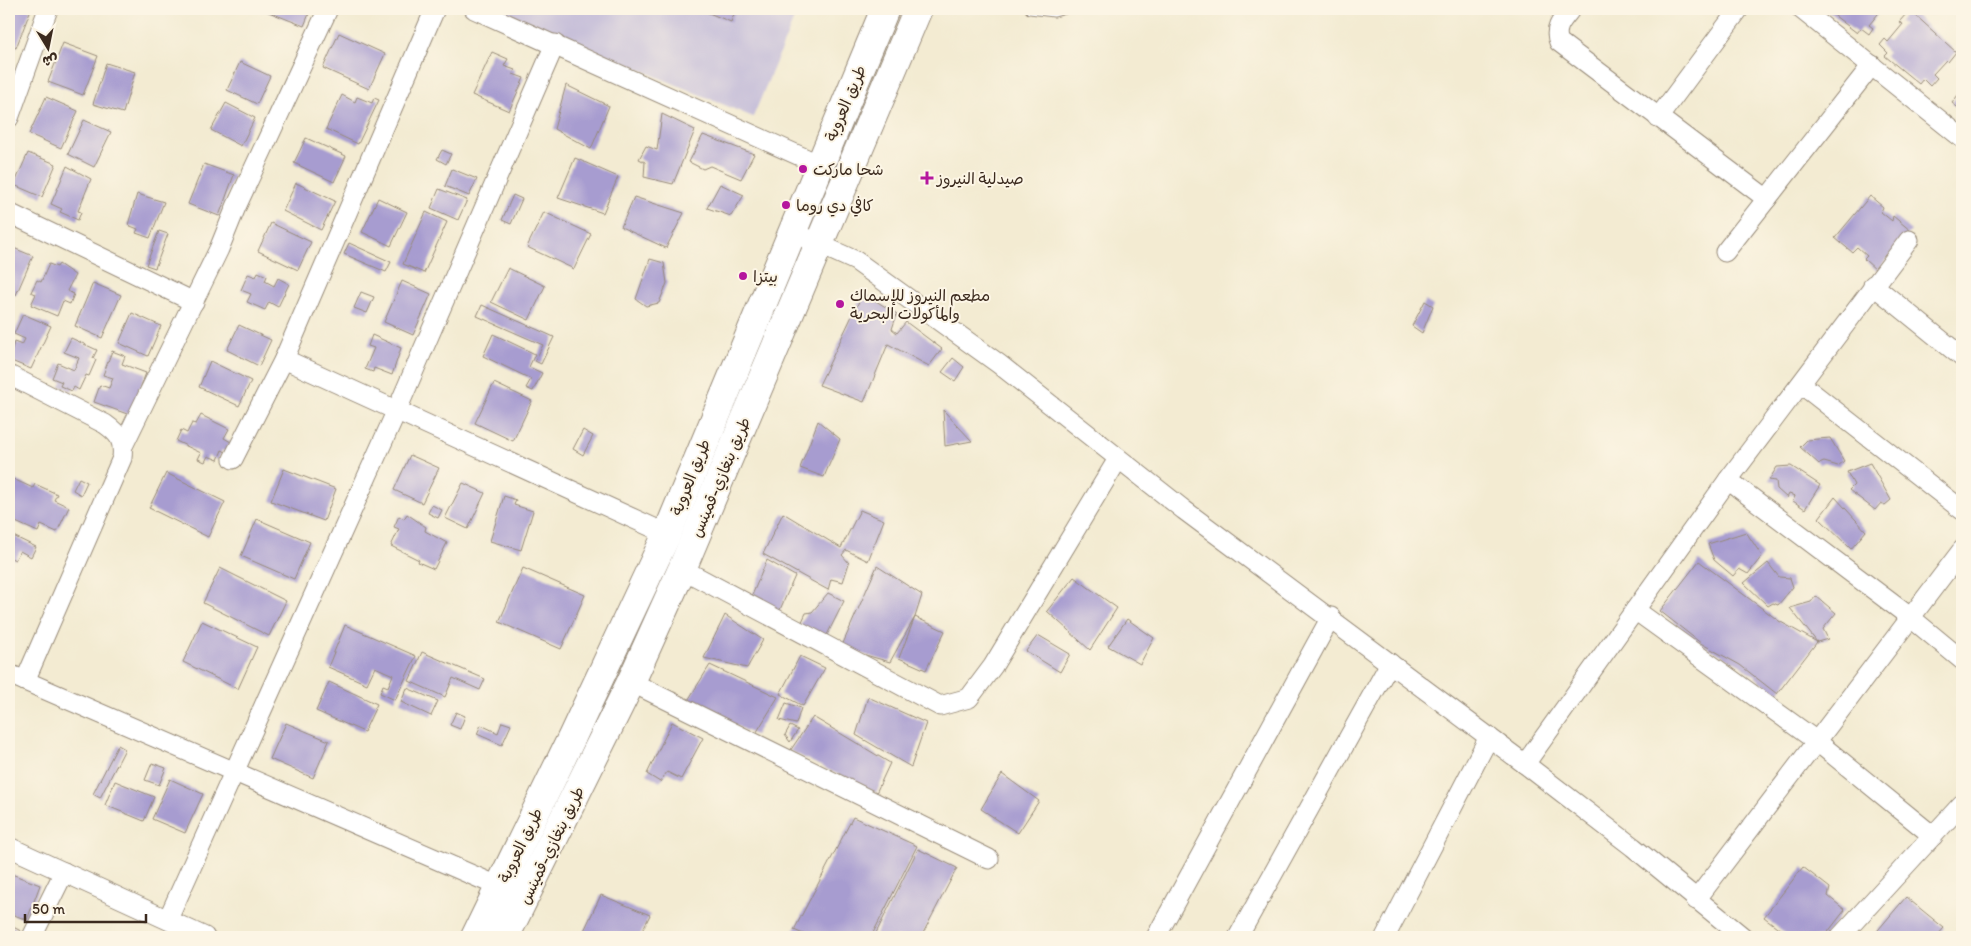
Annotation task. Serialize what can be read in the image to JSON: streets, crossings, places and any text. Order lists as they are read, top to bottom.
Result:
{
  "streets": {
    "main road": ["طريق العروبة", "طريق بنغازي-قمينس"]
  },
  "places": {
    "other": [
      "شحا ماركت",
      "كافي دي روما",
      "بيتزا",
      "مطعم النيروز للإسماك والمأكولات البحرية"
    ],
    "health": ["صيدلية النيروز"]
  },
  "scale_bar": "50 m",
  "north": "bottom"
}
